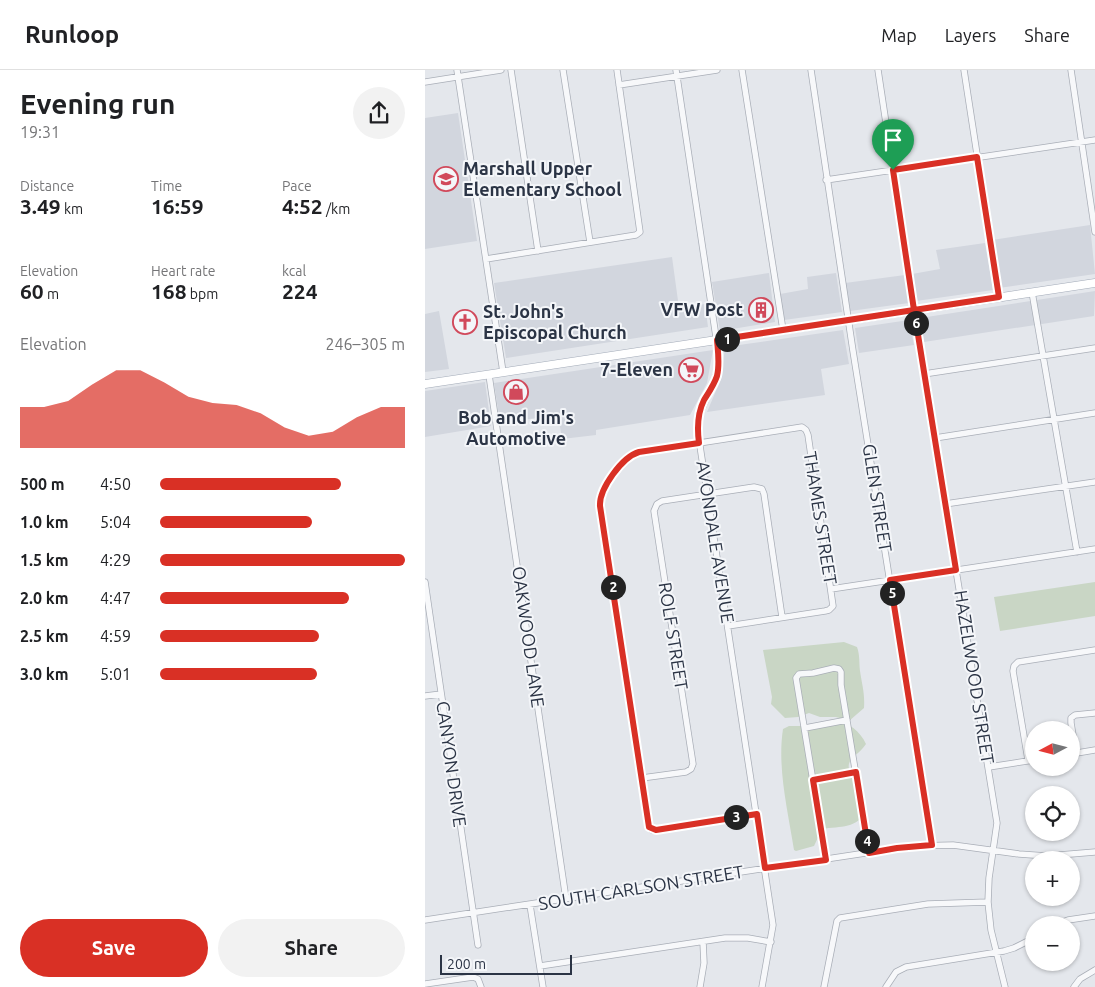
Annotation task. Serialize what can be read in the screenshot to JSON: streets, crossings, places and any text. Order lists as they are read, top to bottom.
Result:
{
  "streets": {
    "street": [
      "GLEN STREET",
      "THAMES STREET",
      "AVONDALE AVENUE",
      "ROLF STREET",
      "OAKWOOD LANE",
      "HAZELWOOD STREET",
      "CANYON DRIVE",
      "SOUTH CARLSON STREET"
    ]
  },
  "crossings": [
    ["GLEN STREET", "SOUTH CARLSON STREET"],
    ["THAMES STREET", "AVONDALE AVENUE"],
    ["AVONDALE AVENUE", "ROLF STREET"],
    ["AVONDALE AVENUE", "SOUTH CARLSON STREET"],
    ["OAKWOOD LANE", "SOUTH CARLSON STREET"],
    ["HAZELWOOD STREET", "SOUTH CARLSON STREET"],
    ["CANYON DRIVE", "SOUTH CARLSON STREET"]
  ],
  "places": {
    "school or university": ["Marshall Upper Elementary School"],
    "building": ["VFW Post"],
    "church": ["St. John's Episcopal Church"],
    "supermarket": ["7-Eleven"],
    "shop": ["Bob and Jim's Automotive"]
  },
  "scale_bar": "200 m",
  "north": "left",
  "page": {
    "header": "Runloop",
    "nav": ["Map", "Layers", "Share"],
    "heading": ["Evening run", "19:31"],
    "stats": [
      ["Distance", "3.49 km"],
      ["Time", "16:59"],
      ["Pace", "4:52 /km"],
      ["Elevation", "60 m"],
      ["Heart rate", "168 bpm"],
      ["kcal", "224"]
    ],
    "pins": [
      "6",
      "1",
      "2",
      "5",
      "3",
      "4"
    ],
    "chart": ["Elevation", "246–305 m"],
    "list": [
      {
        "name": "500 m",
        "note": "4:50"
      },
      {
        "name": "1.0 km",
        "note": "5:04"
      },
      {
        "name": "1.5 km",
        "note": "4:29"
      },
      {
        "name": "2.0 km",
        "note": "4:47"
      },
      {
        "name": "2.5 km",
        "note": "4:59"
      },
      {
        "name": "3.0 km",
        "note": "5:01"
      }
    ],
    "map_buttons": ["+", "−"],
    "buttons": ["Save", "Share"],
    "scale": "200 m"
  }
}
